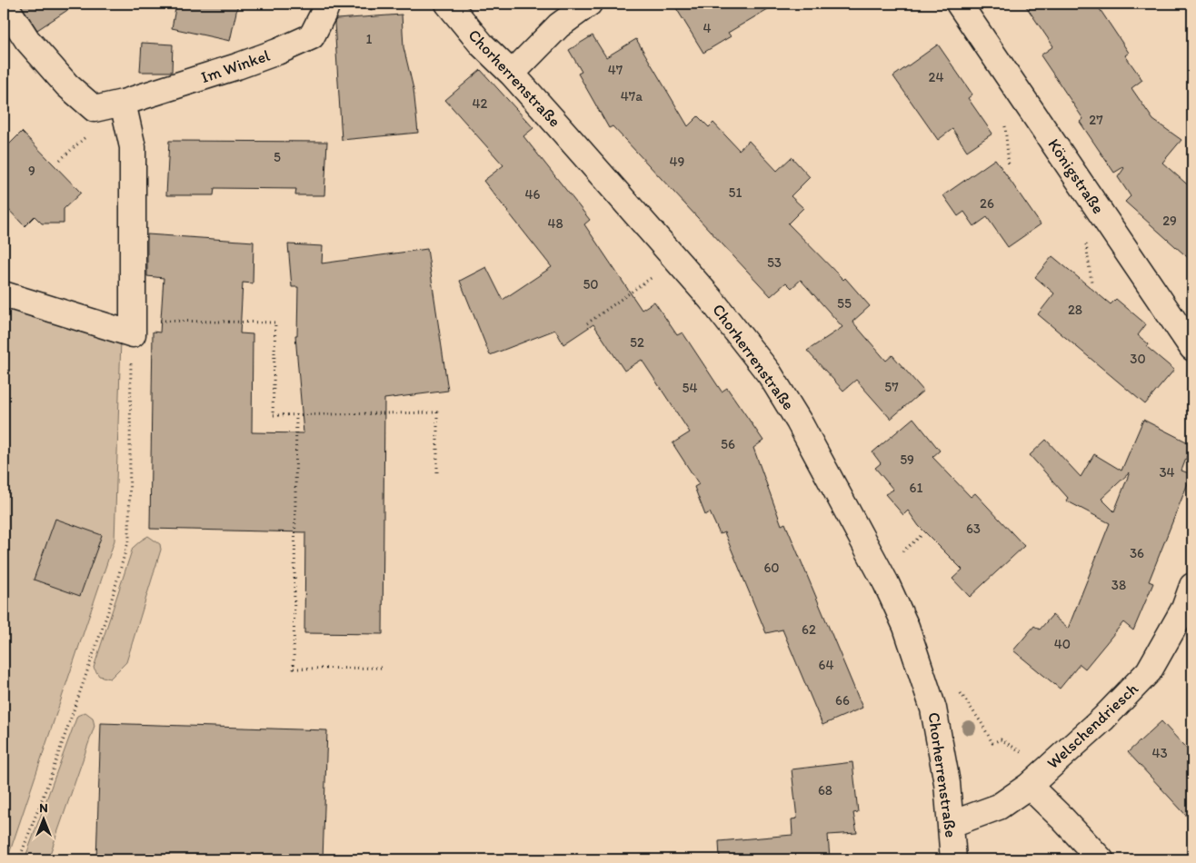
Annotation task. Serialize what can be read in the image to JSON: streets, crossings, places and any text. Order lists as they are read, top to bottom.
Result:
{
  "streets": {
    "street": [
      "Im Winkel",
      "Chorherrenstraße",
      "Königstraße",
      "Welschendriesch"
    ]
  },
  "crossings": [
    ["Chorherrenstraße", "Welschendriesch"]
  ],
  "house_numbers": [
    "4",
    "1",
    "47",
    "24",
    "47a",
    "42",
    "27",
    "5",
    "49",
    "9",
    "51",
    "46",
    "26",
    "29",
    "48",
    "53",
    "50",
    "55",
    "28",
    "52",
    "30",
    "57",
    "54",
    "56",
    "59",
    "34",
    "61",
    "63",
    "36",
    "60",
    "38",
    "62",
    "40",
    "64",
    "66",
    "43",
    "68"
  ],
  "north": "top"
}
